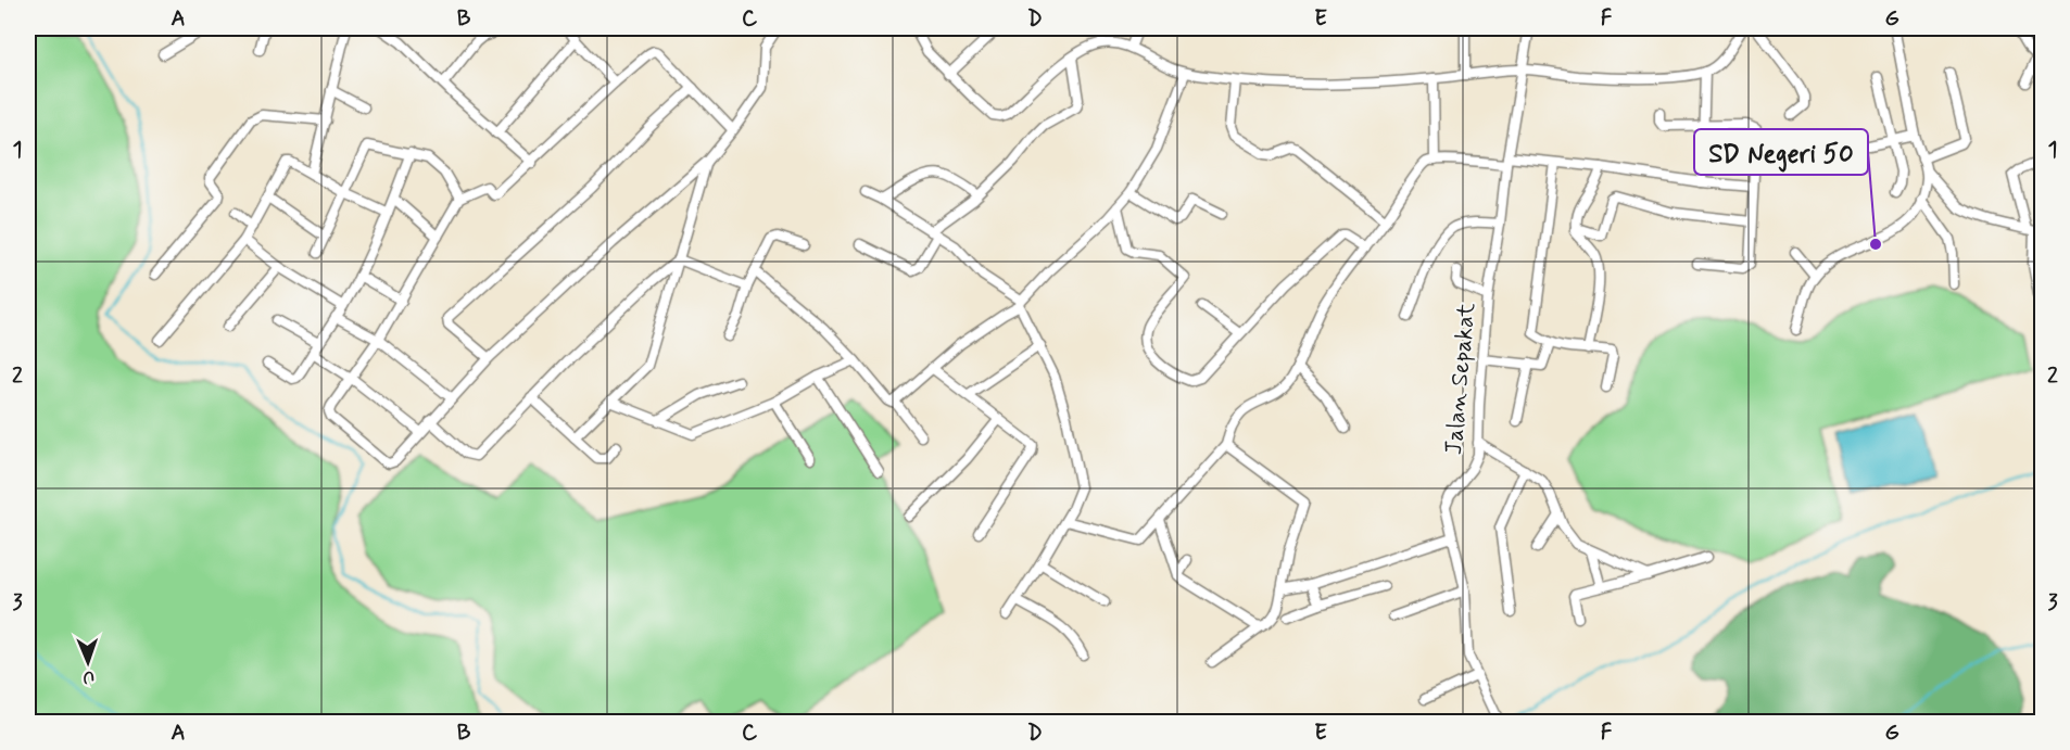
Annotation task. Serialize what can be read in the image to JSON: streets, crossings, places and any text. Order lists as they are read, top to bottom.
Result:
{
  "streets": {
    "street": ["Jalan Sepakat"]
  },
  "places": ["SD Negeri 50"],
  "north": "bottom",
  "grid": {
    "columns": [
      "A",
      "B",
      "C",
      "D",
      "E",
      "F",
      "G"
    ],
    "rows": ["1", "2", "3"]
  }
}
